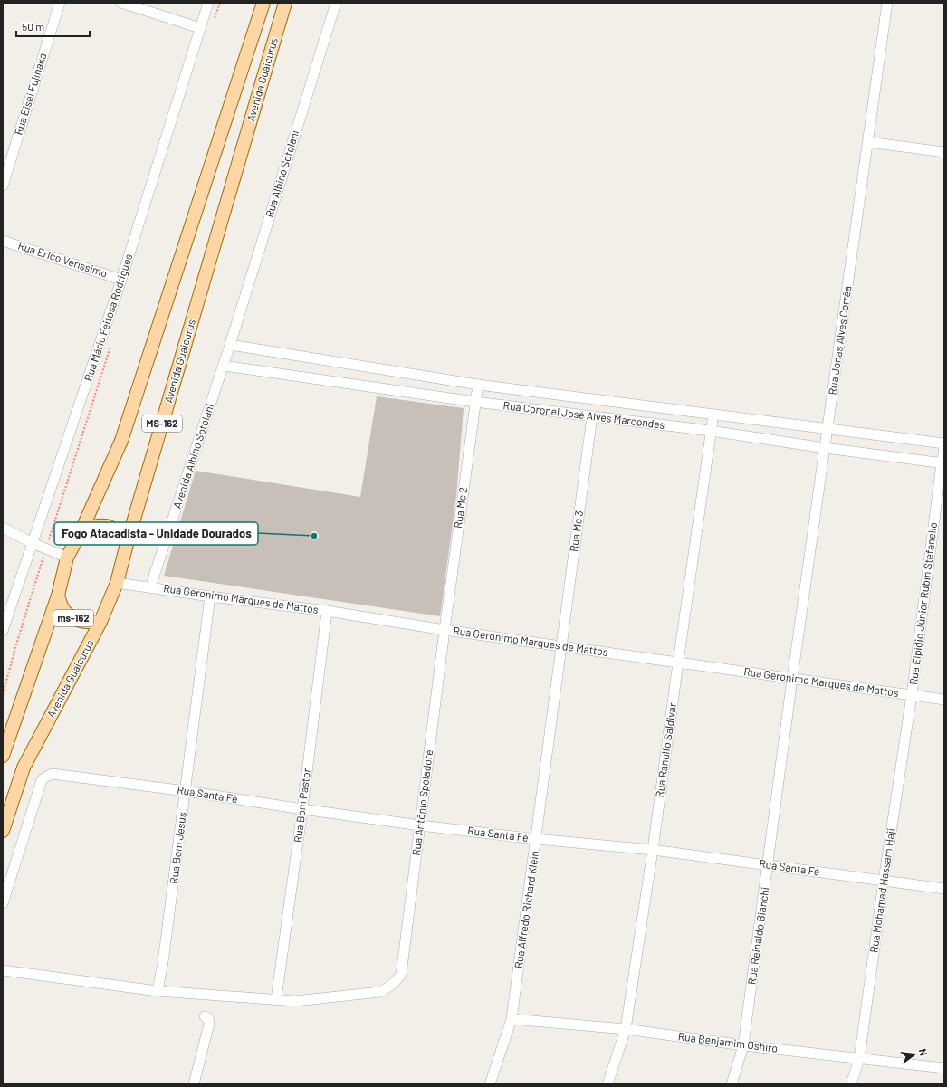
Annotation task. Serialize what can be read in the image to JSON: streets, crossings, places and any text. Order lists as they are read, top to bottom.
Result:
{
  "streets": {
    "main road": ["Avenida Guaicurus", "MS-162", "ms-162"],
    "street": [
      "Rua Eisei Fujinaka",
      "Rua Albino Sotolani",
      "Rua Érico Veríssimo",
      "Rua Mário Feitosa Rodrigues",
      "Rua Jonas Alves Corrêa",
      "Rua Coronel José Alves Marcondes",
      "Avenida Albino Sotolani",
      "Rua Mc 2",
      "Rua Mc 3",
      "Rua Geronimo Marques de Mattos",
      "Rua Elpídio Júnior Rubin Stefanello",
      "Rua Ranulfo Saldivar",
      "Rua Santa Fé",
      "Rua Antônio Spoladore",
      "Rua Bom Pastor",
      "Rua Bom Jesus",
      "Rua Mohamad Hassam Haji",
      "Rua Alfredo Richard Klein",
      "Rua Reinaldo Bianchi",
      "Rua Benjamim Oshiro"
    ]
  },
  "crossings": [
    ["Avenida Guaicurus", "Rua Geronimo Marques de Mattos"],
    ["Avenida Guaicurus", "ms-162"],
    ["Rua Albino Sotolani", "Rua Coronel José Alves Marcondes"],
    ["Rua Albino Sotolani", "Avenida Albino Sotolani"],
    ["Rua Érico Veríssimo", "Rua Mário Feitosa Rodrigues"],
    ["Rua Jonas Alves Corrêa", "Rua Coronel José Alves Marcondes"],
    ["Rua Jonas Alves Corrêa", "Rua Geronimo Marques de Mattos"],
    ["Rua Jonas Alves Corrêa", "Rua Reinaldo Bianchi"],
    ["Rua Coronel José Alves Marcondes", "Avenida Albino Sotolani"],
    ["Rua Coronel José Alves Marcondes", "Rua Mc 2"],
    ["Rua Coronel José Alves Marcondes", "Rua Mc 3"],
    ["Rua Coronel José Alves Marcondes", "Rua Elpídio Júnior Rubin Stefanello"],
    ["Rua Coronel José Alves Marcondes", "Rua Ranulfo Saldivar"],
    ["Avenida Albino Sotolani", "Rua Geronimo Marques de Mattos"],
    ["Rua Mc 2", "Rua Geronimo Marques de Mattos"],
    ["Rua Mc 2", "Rua Antônio Spoladore"],
    ["Rua Mc 3", "Rua Geronimo Marques de Mattos"],
    ["Rua Mc 3", "Rua Alfredo Richard Klein"],
    ["Rua Geronimo Marques de Mattos", "Rua Elpídio Júnior Rubin Stefanello"],
    ["Rua Geronimo Marques de Mattos", "Rua Ranulfo Saldivar"],
    ["Rua Geronimo Marques de Mattos", "Rua Antônio Spoladore"],
    ["Rua Geronimo Marques de Mattos", "Rua Bom Pastor"],
    ["Rua Geronimo Marques de Mattos", "Rua Bom Jesus"],
    ["Rua Geronimo Marques de Mattos", "Rua Mohamad Hassam Haji"],
    ["Rua Geronimo Marques de Mattos", "Rua Alfredo Richard Klein"],
    ["Rua Geronimo Marques de Mattos", "Rua Reinaldo Bianchi"],
    ["Rua Elpídio Júnior Rubin Stefanello", "Rua Mohamad Hassam Haji"],
    ["Rua Ranulfo Saldivar", "Rua Santa Fé"],
    ["Rua Ranulfo Saldivar", "Rua Benjamim Oshiro"],
    ["Rua Santa Fé", "Rua Antônio Spoladore"],
    ["Rua Santa Fé", "Rua Bom Pastor"],
    ["Rua Santa Fé", "Rua Bom Jesus"],
    ["Rua Santa Fé", "Rua Mohamad Hassam Haji"],
    ["Rua Santa Fé", "Rua Alfredo Richard Klein"],
    ["Rua Santa Fé", "Rua Reinaldo Bianchi"],
    ["Rua Antônio Spoladore", "Rua Bom Pastor"],
    ["Rua Mohamad Hassam Haji", "Rua Benjamim Oshiro"],
    ["Rua Alfredo Richard Klein", "Rua Benjamim Oshiro"],
    ["Rua Reinaldo Bianchi", "Rua Benjamim Oshiro"]
  ],
  "places": ["Fogo Atacadista - Unidade Dourados"],
  "scale_bar": "50 m",
  "north": "right"
}
